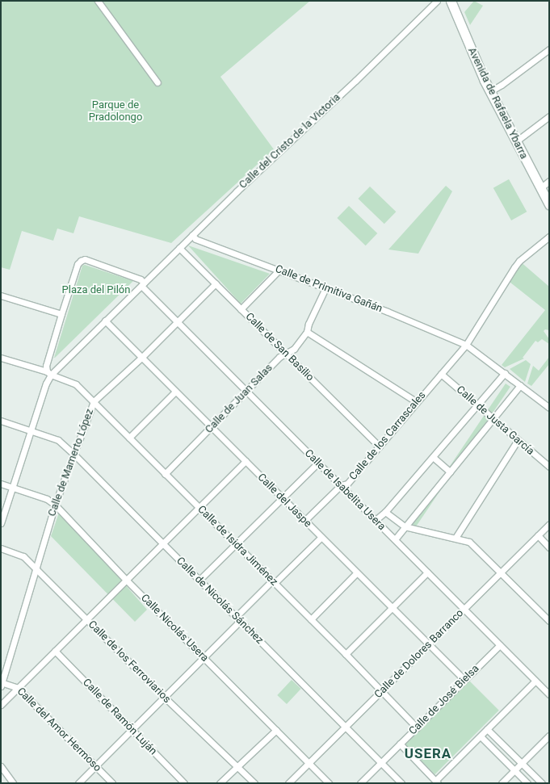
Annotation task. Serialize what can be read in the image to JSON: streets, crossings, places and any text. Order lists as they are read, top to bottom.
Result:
{
  "streets": {
    "main road": ["Avenida de Rafaela Ybarra"],
    "street": [
      "Calle del Cristo de la Victoria",
      "Calle de Primitiva Gañán",
      "Calle de San Basilio",
      "Calle de Juan Salas",
      "Calle de Justa García",
      "Calle de los Carrascales",
      "Calle de Mamerto López",
      "Calle de Isabelita Usera",
      "Calle del Jaspe",
      "Calle de Isidra Jiménez",
      "Calle de Nicolás Sánchez",
      "Calle Nicolás Usera",
      "Calle de Dolores Barranco",
      "Calle de los Ferroviarios",
      "Calle de José Bielsa",
      "Calle de Ramón Luján",
      "Calle del Amor Hermoso"
    ]
  },
  "crossings": [
    ["Calle del Cristo de la Victoria", "Calle de Primitiva Gañán"],
    ["Calle del Cristo de la Victoria", "Calle de San Basilio"],
    ["Calle del Cristo de la Victoria", "Calle de Isabelita Usera"],
    ["Calle del Cristo de la Victoria", "Calle del Jaspe"],
    ["Calle del Cristo de la Victoria", "Calle de Isidra Jiménez"],
    ["Calle del Cristo de la Victoria", "Calle de Nicolás Sánchez"],
    ["Calle del Cristo de la Victoria", "Calle Nicolás Usera"],
    ["Calle de Primitiva Gañán", "Calle de Juan Salas"],
    ["Calle de Primitiva Gañán", "Calle de los Carrascales"],
    ["Calle de San Basilio", "Calle de Juan Salas"],
    ["Calle de San Basilio", "Calle de los Carrascales"],
    ["Calle de San Basilio", "Calle de Mamerto López"],
    ["Calle de Juan Salas", "Calle de Isabelita Usera"],
    ["Calle de Juan Salas", "Calle del Jaspe"],
    ["Calle de Juan Salas", "Calle de Isidra Jiménez"],
    ["Calle de Justa García", "Calle de los Carrascales"],
    ["Calle de los Carrascales", "Calle de Isabelita Usera"],
    ["Calle de los Carrascales", "Calle del Jaspe"],
    ["Calle de Mamerto López", "Calle de Isabelita Usera"],
    ["Calle de Mamerto López", "Calle del Jaspe"],
    ["Calle de Mamerto López", "Calle de Isidra Jiménez"],
    ["Calle de Mamerto López", "Calle de Nicolás Sánchez"],
    ["Calle de Mamerto López", "Calle Nicolás Usera"],
    ["Calle de Mamerto López", "Calle de los Ferroviarios"],
    ["Calle de Mamerto López", "Calle del Amor Hermoso"],
    ["Calle de Isabelita Usera", "Calle de Dolores Barranco"],
    ["Calle de Isabelita Usera", "Calle de José Bielsa"],
    ["Calle del Jaspe", "Calle de Dolores Barranco"],
    ["Calle del Jaspe", "Calle de José Bielsa"],
    ["Calle de Isidra Jiménez", "Calle de Dolores Barranco"],
    ["Calle de Isidra Jiménez", "Calle de José Bielsa"],
    ["Calle de Nicolás Sánchez", "Calle de Dolores Barranco"],
    ["Calle de Nicolás Sánchez", "Calle de José Bielsa"],
    ["Calle Nicolás Usera", "Calle de Dolores Barranco"]
  ],
  "districts": ["USERA"],
  "parks": ["Parque de Pradolongo", "Plaza del Pilón"]
}
